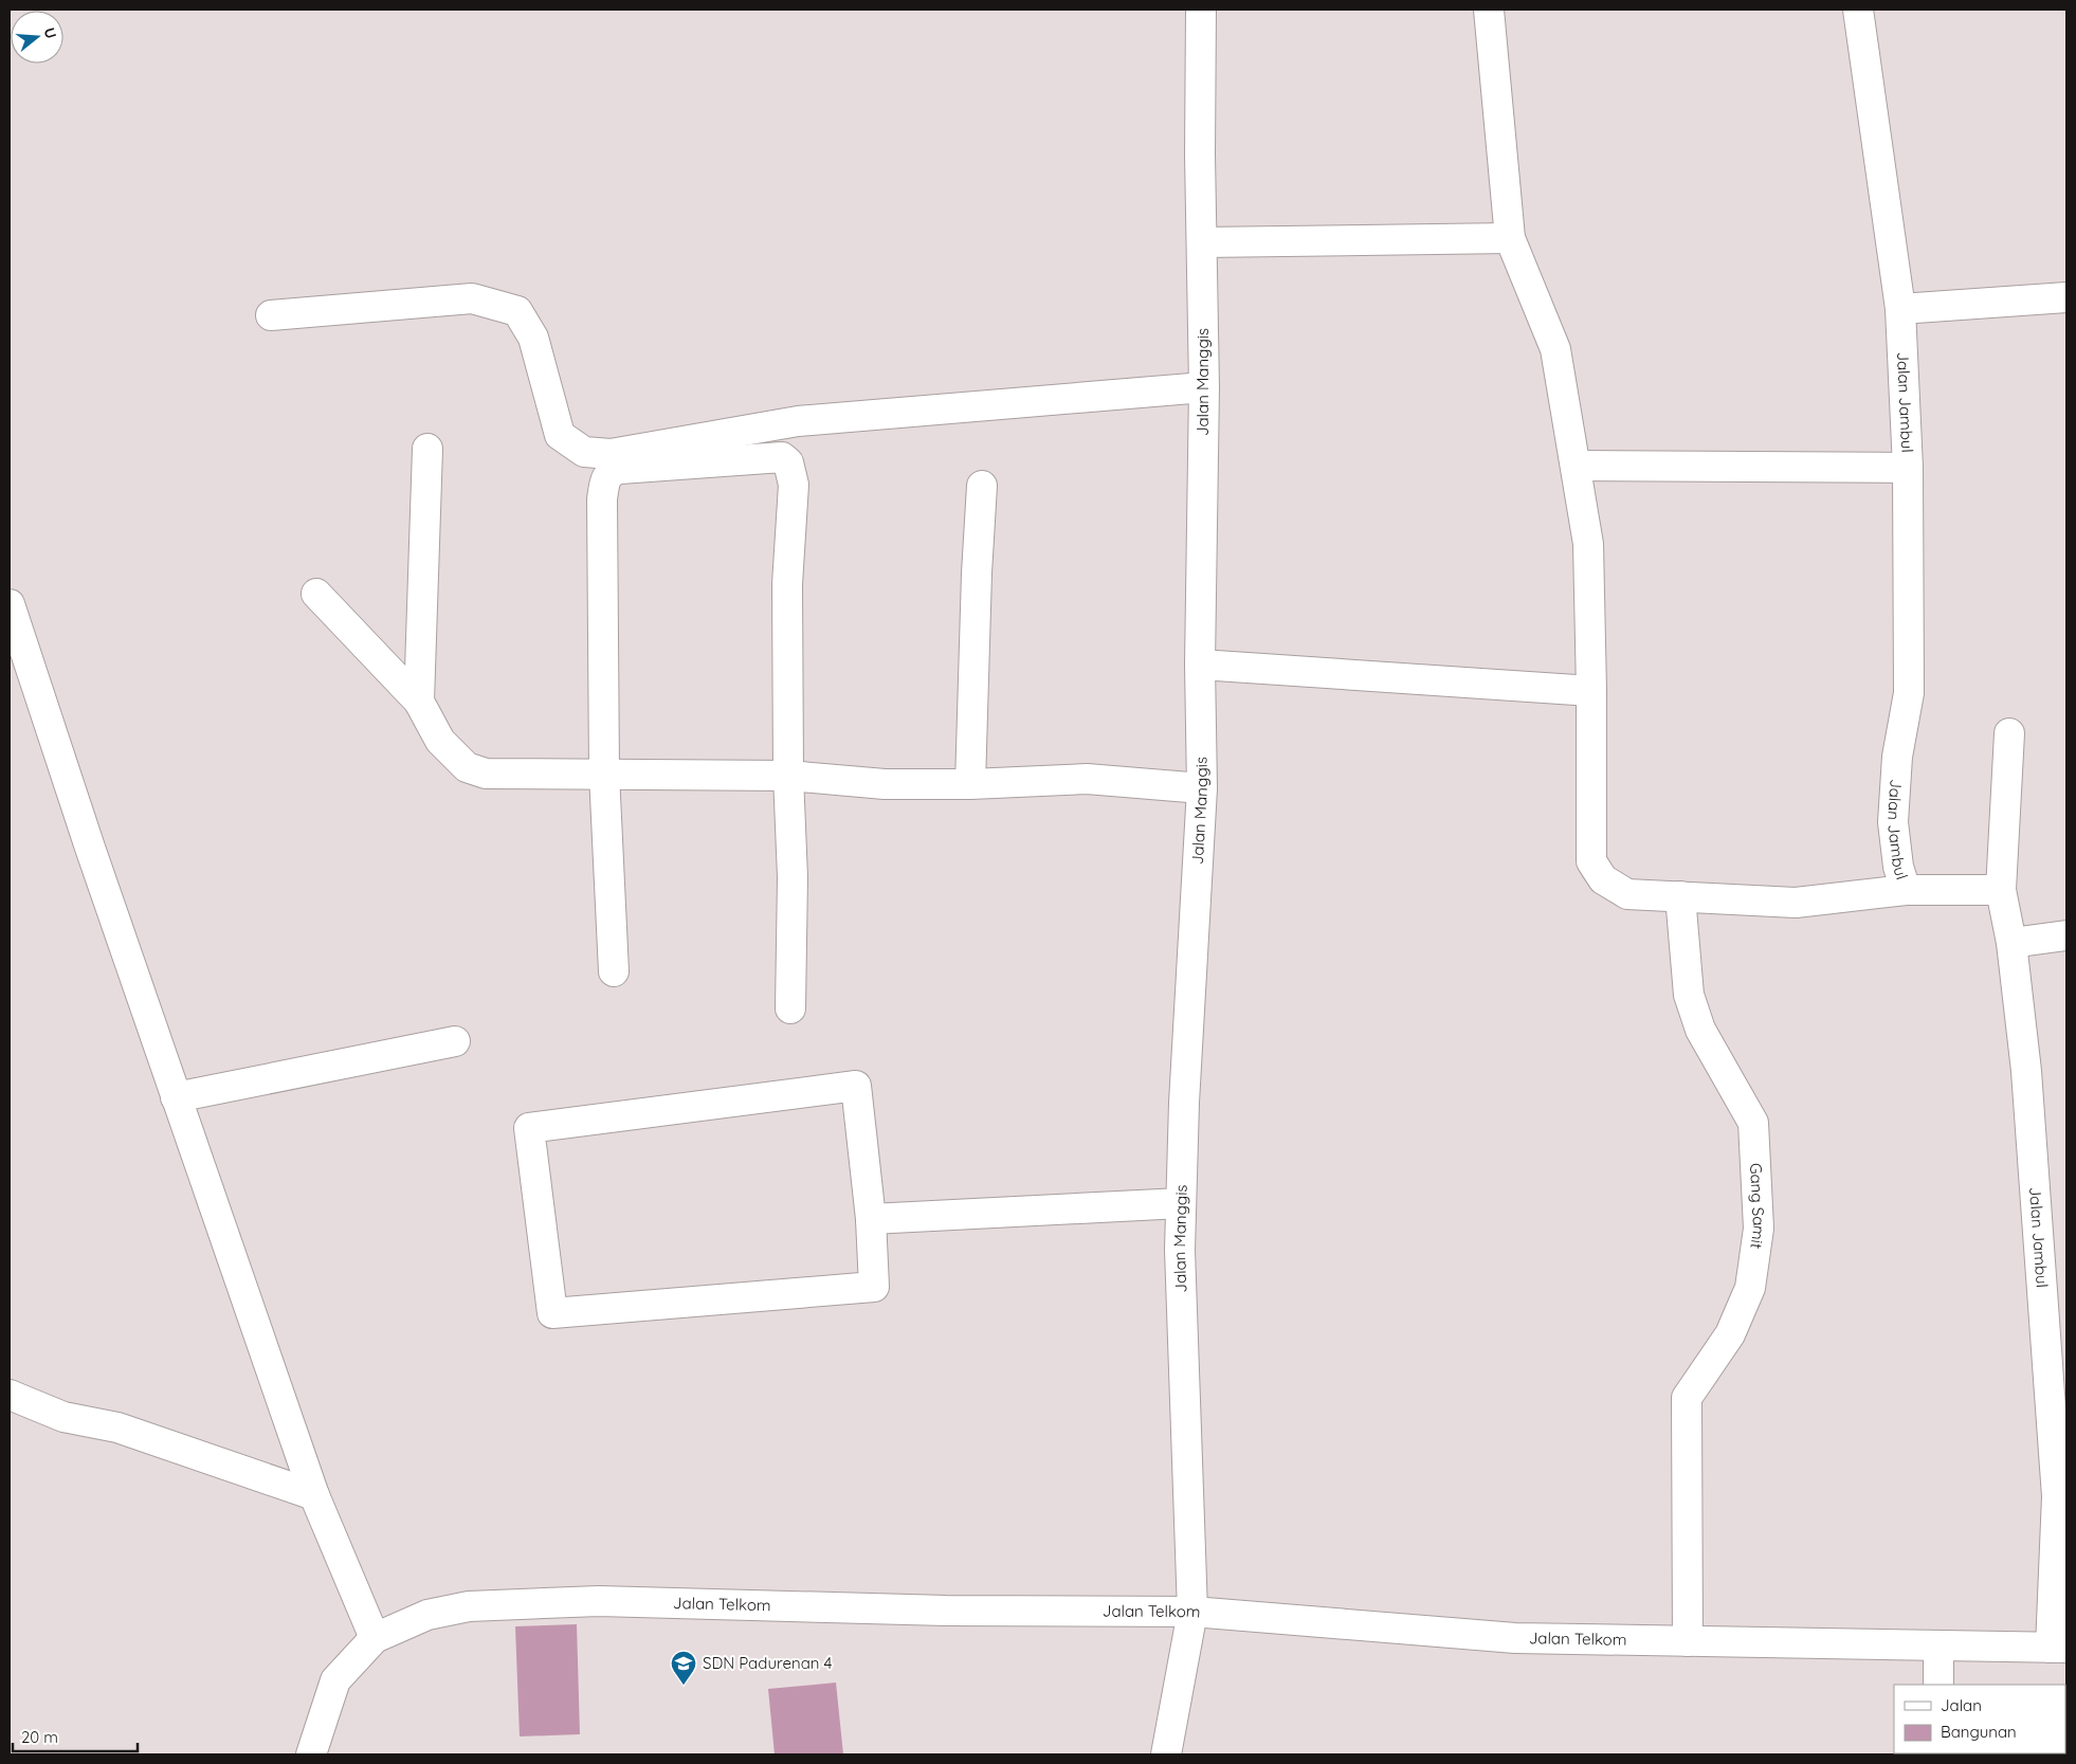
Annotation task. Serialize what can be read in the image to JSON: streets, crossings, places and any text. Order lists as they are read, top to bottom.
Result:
{
  "streets": {
    "street": [
      "Jalan Manggis",
      "Jalan Jambul",
      "Gang Samit",
      "Jalan Telkom"
    ]
  },
  "crossings": [
    ["Jalan Manggis", "Jalan Telkom"],
    ["Jalan Jambul", "Jalan Telkom"],
    ["Gang Samit", "Jalan Telkom"]
  ],
  "places": {
    "school or university": ["SDN Padurenan 4"]
  },
  "legend": ["Jalan", "Bangunan"],
  "scale_bar": "20 m",
  "north": "right"
}
